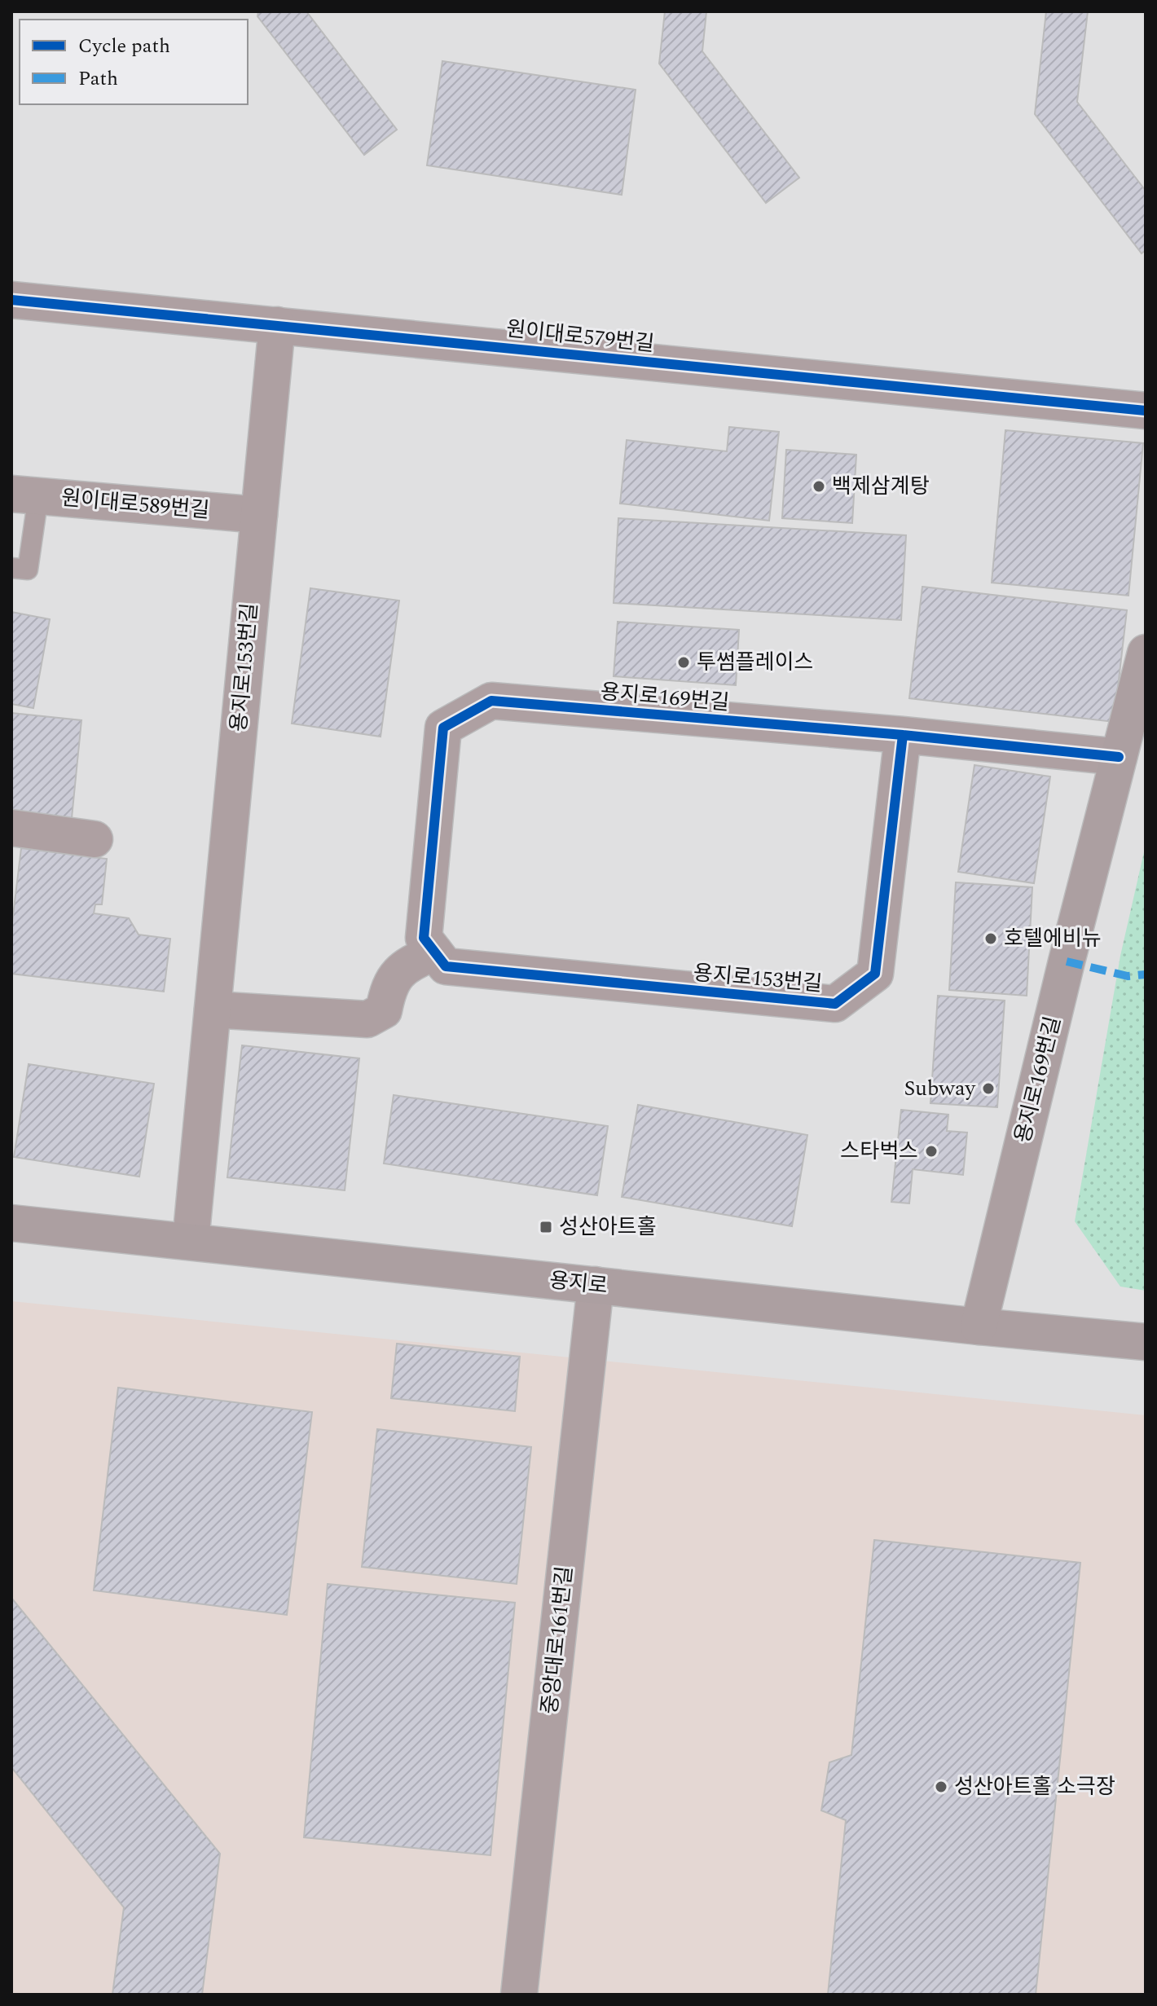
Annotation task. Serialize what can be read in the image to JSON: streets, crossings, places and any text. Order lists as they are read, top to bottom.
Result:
{
  "streets": {
    "main road": ["용지로169번길", "용지로"],
    "street": [
      "원이대로579번길",
      "원이대로589번길",
      "용지로153번길",
      "중앙대로161번길"
    ]
  },
  "crossings": [
    ["원이대로579번길", "용지로153번길"],
    ["원이대로589번길", "용지로153번길"],
    ["용지로153번길", "용지로169번길"],
    ["용지로153번길", "용지로"],
    ["용지로169번길", "용지로"],
    ["용지로", "중앙대로161번길"]
  ],
  "places": {
    "other": [
      "백제삼계탕",
      "투썸플레이스",
      "호텔에비뉴",
      "Subway",
      "스타벅스",
      "성산아트홀 소극장"
    ],
    "transit": ["성산아트홀"]
  },
  "legend": ["Cycle path", "Path"]
}
